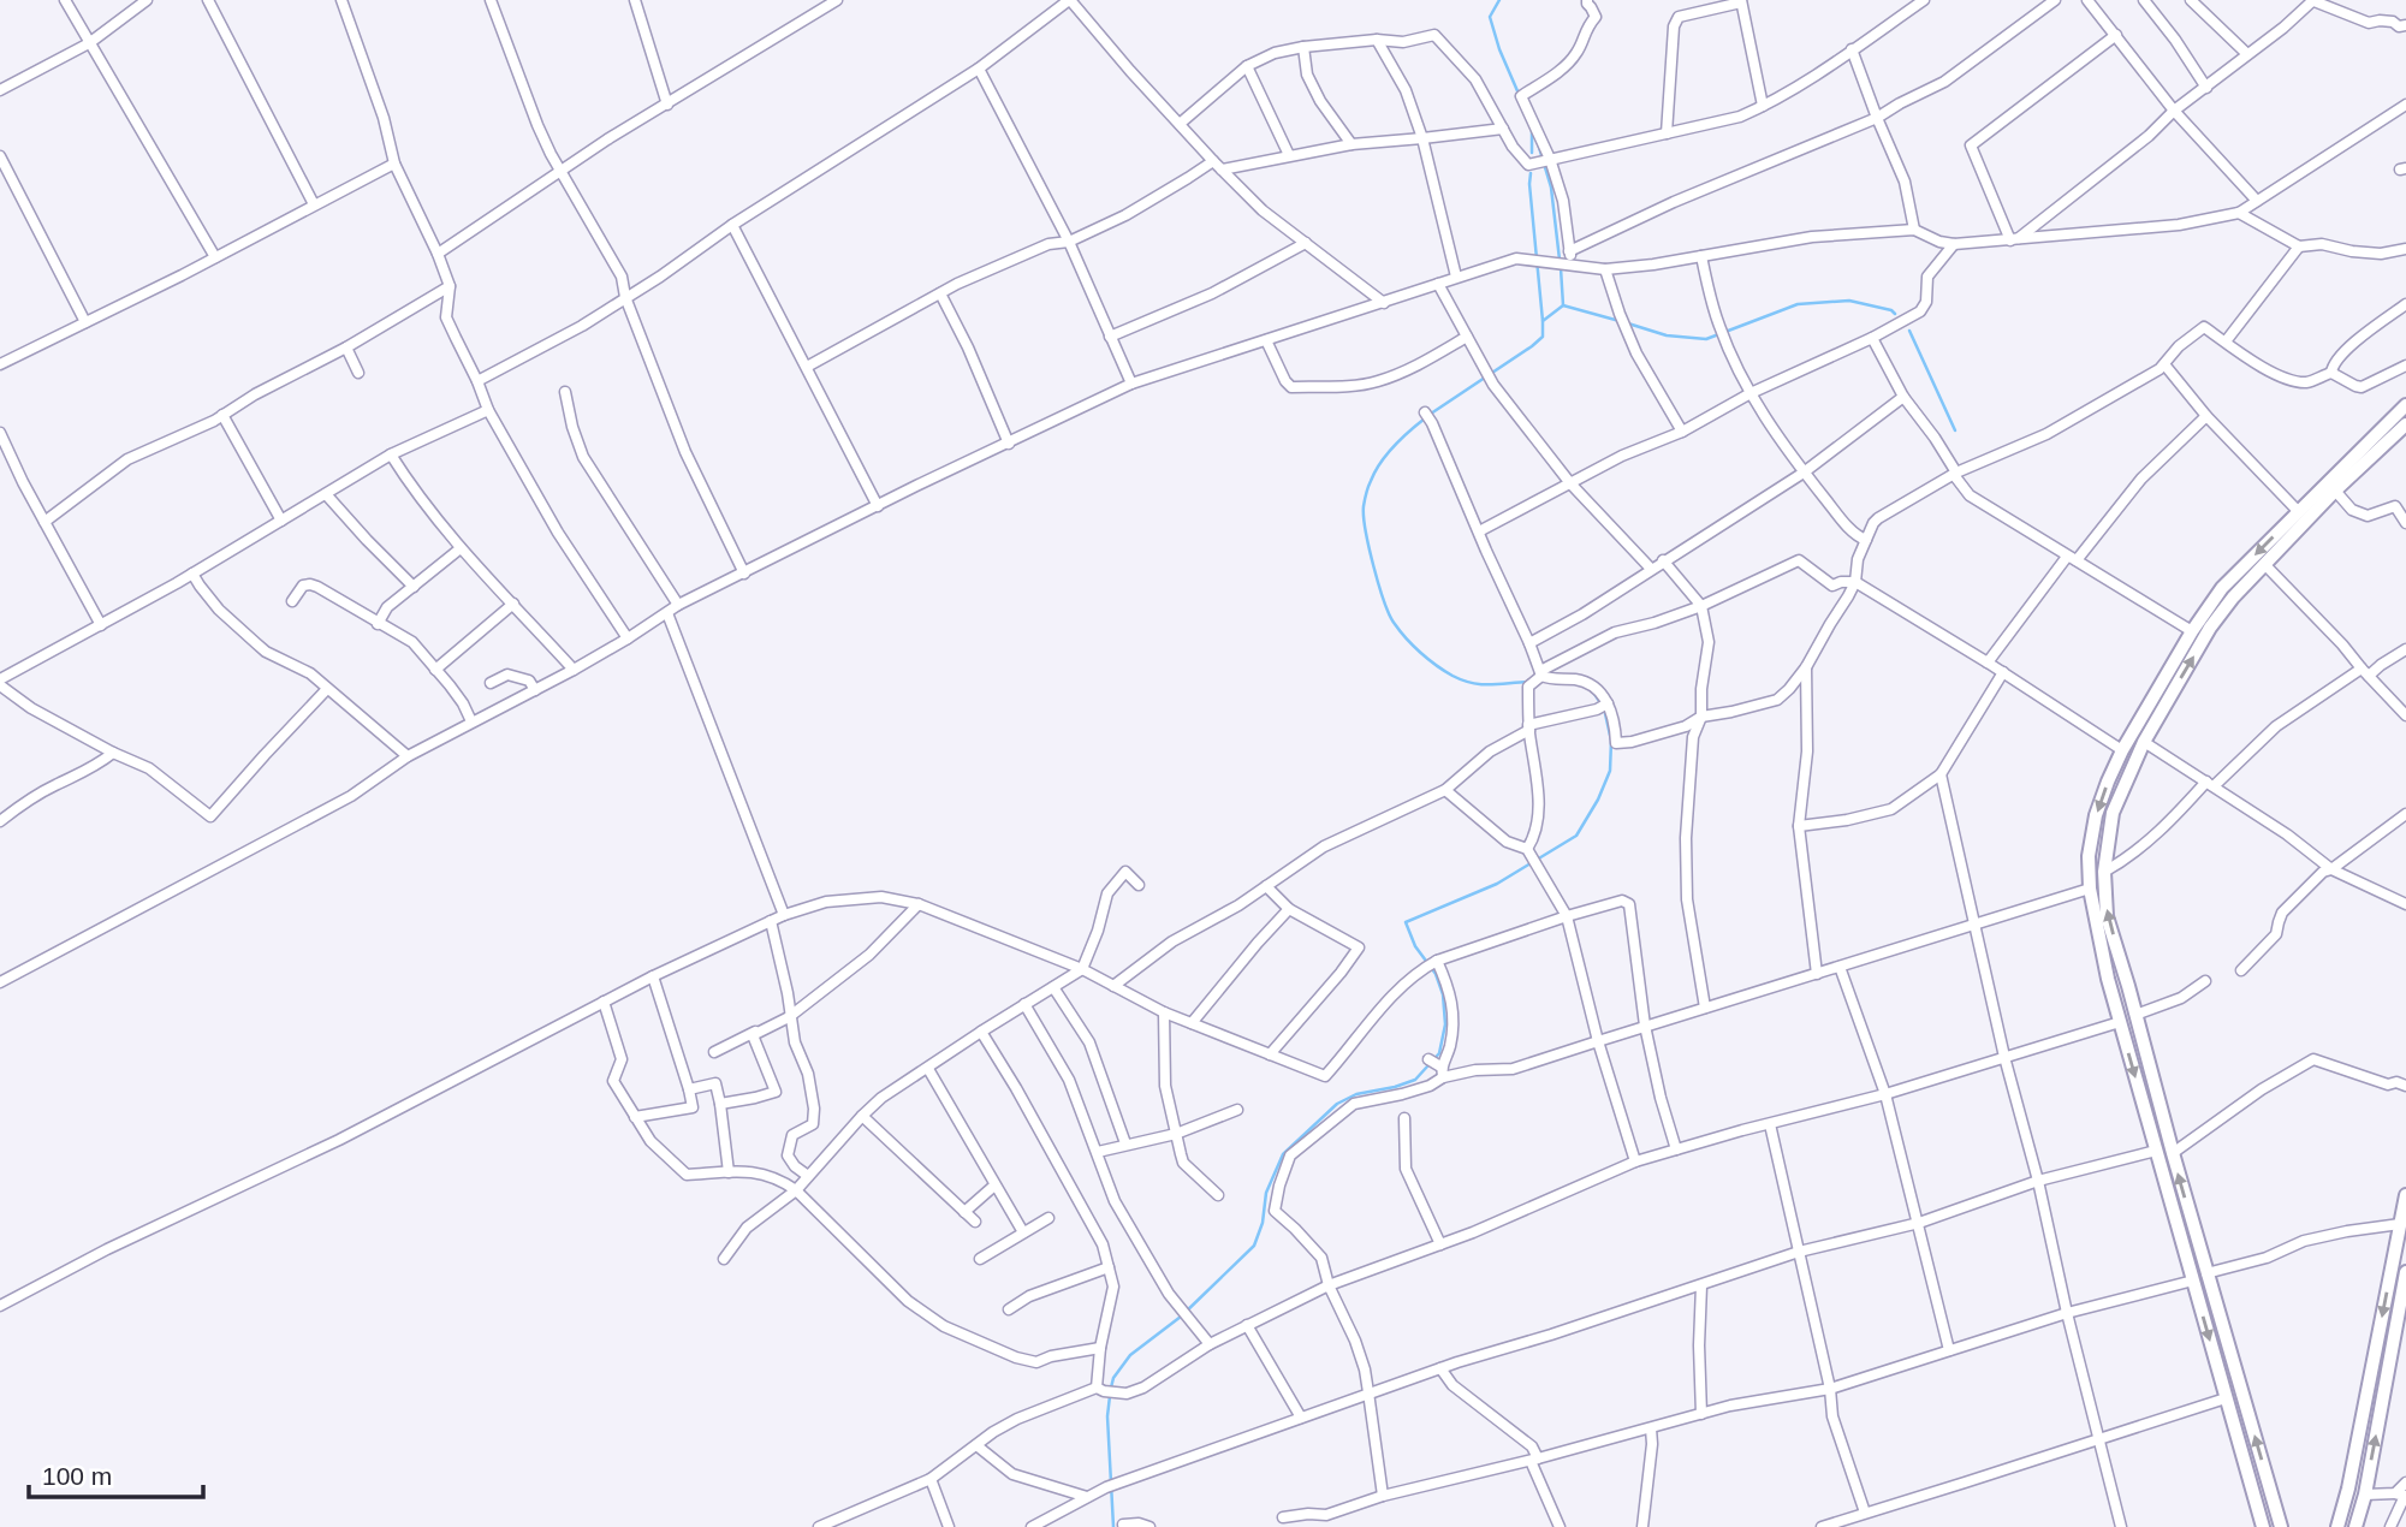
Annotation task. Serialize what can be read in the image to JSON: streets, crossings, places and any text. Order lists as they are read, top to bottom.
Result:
{
  "scale_bar": "100 m"
}
